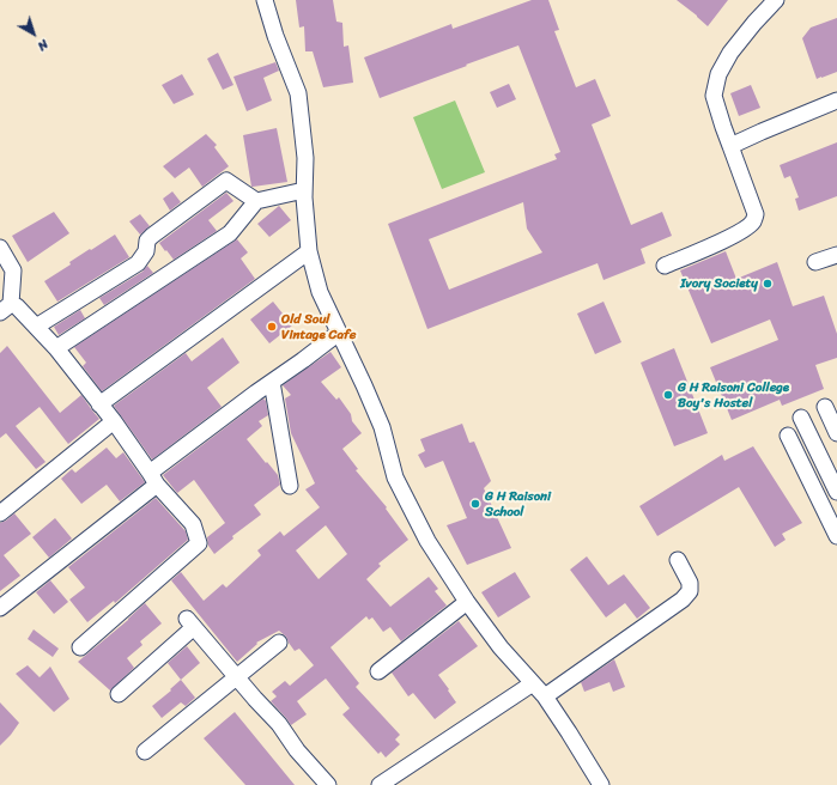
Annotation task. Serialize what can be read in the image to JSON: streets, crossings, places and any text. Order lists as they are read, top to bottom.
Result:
{
  "places": [
    "Ivory Society",
    "Old Soul Vintage Cafe",
    "G H Raisoni College Boy's Hostel",
    "G H Raisoni School"
  ],
  "north": "bottom right"
}
